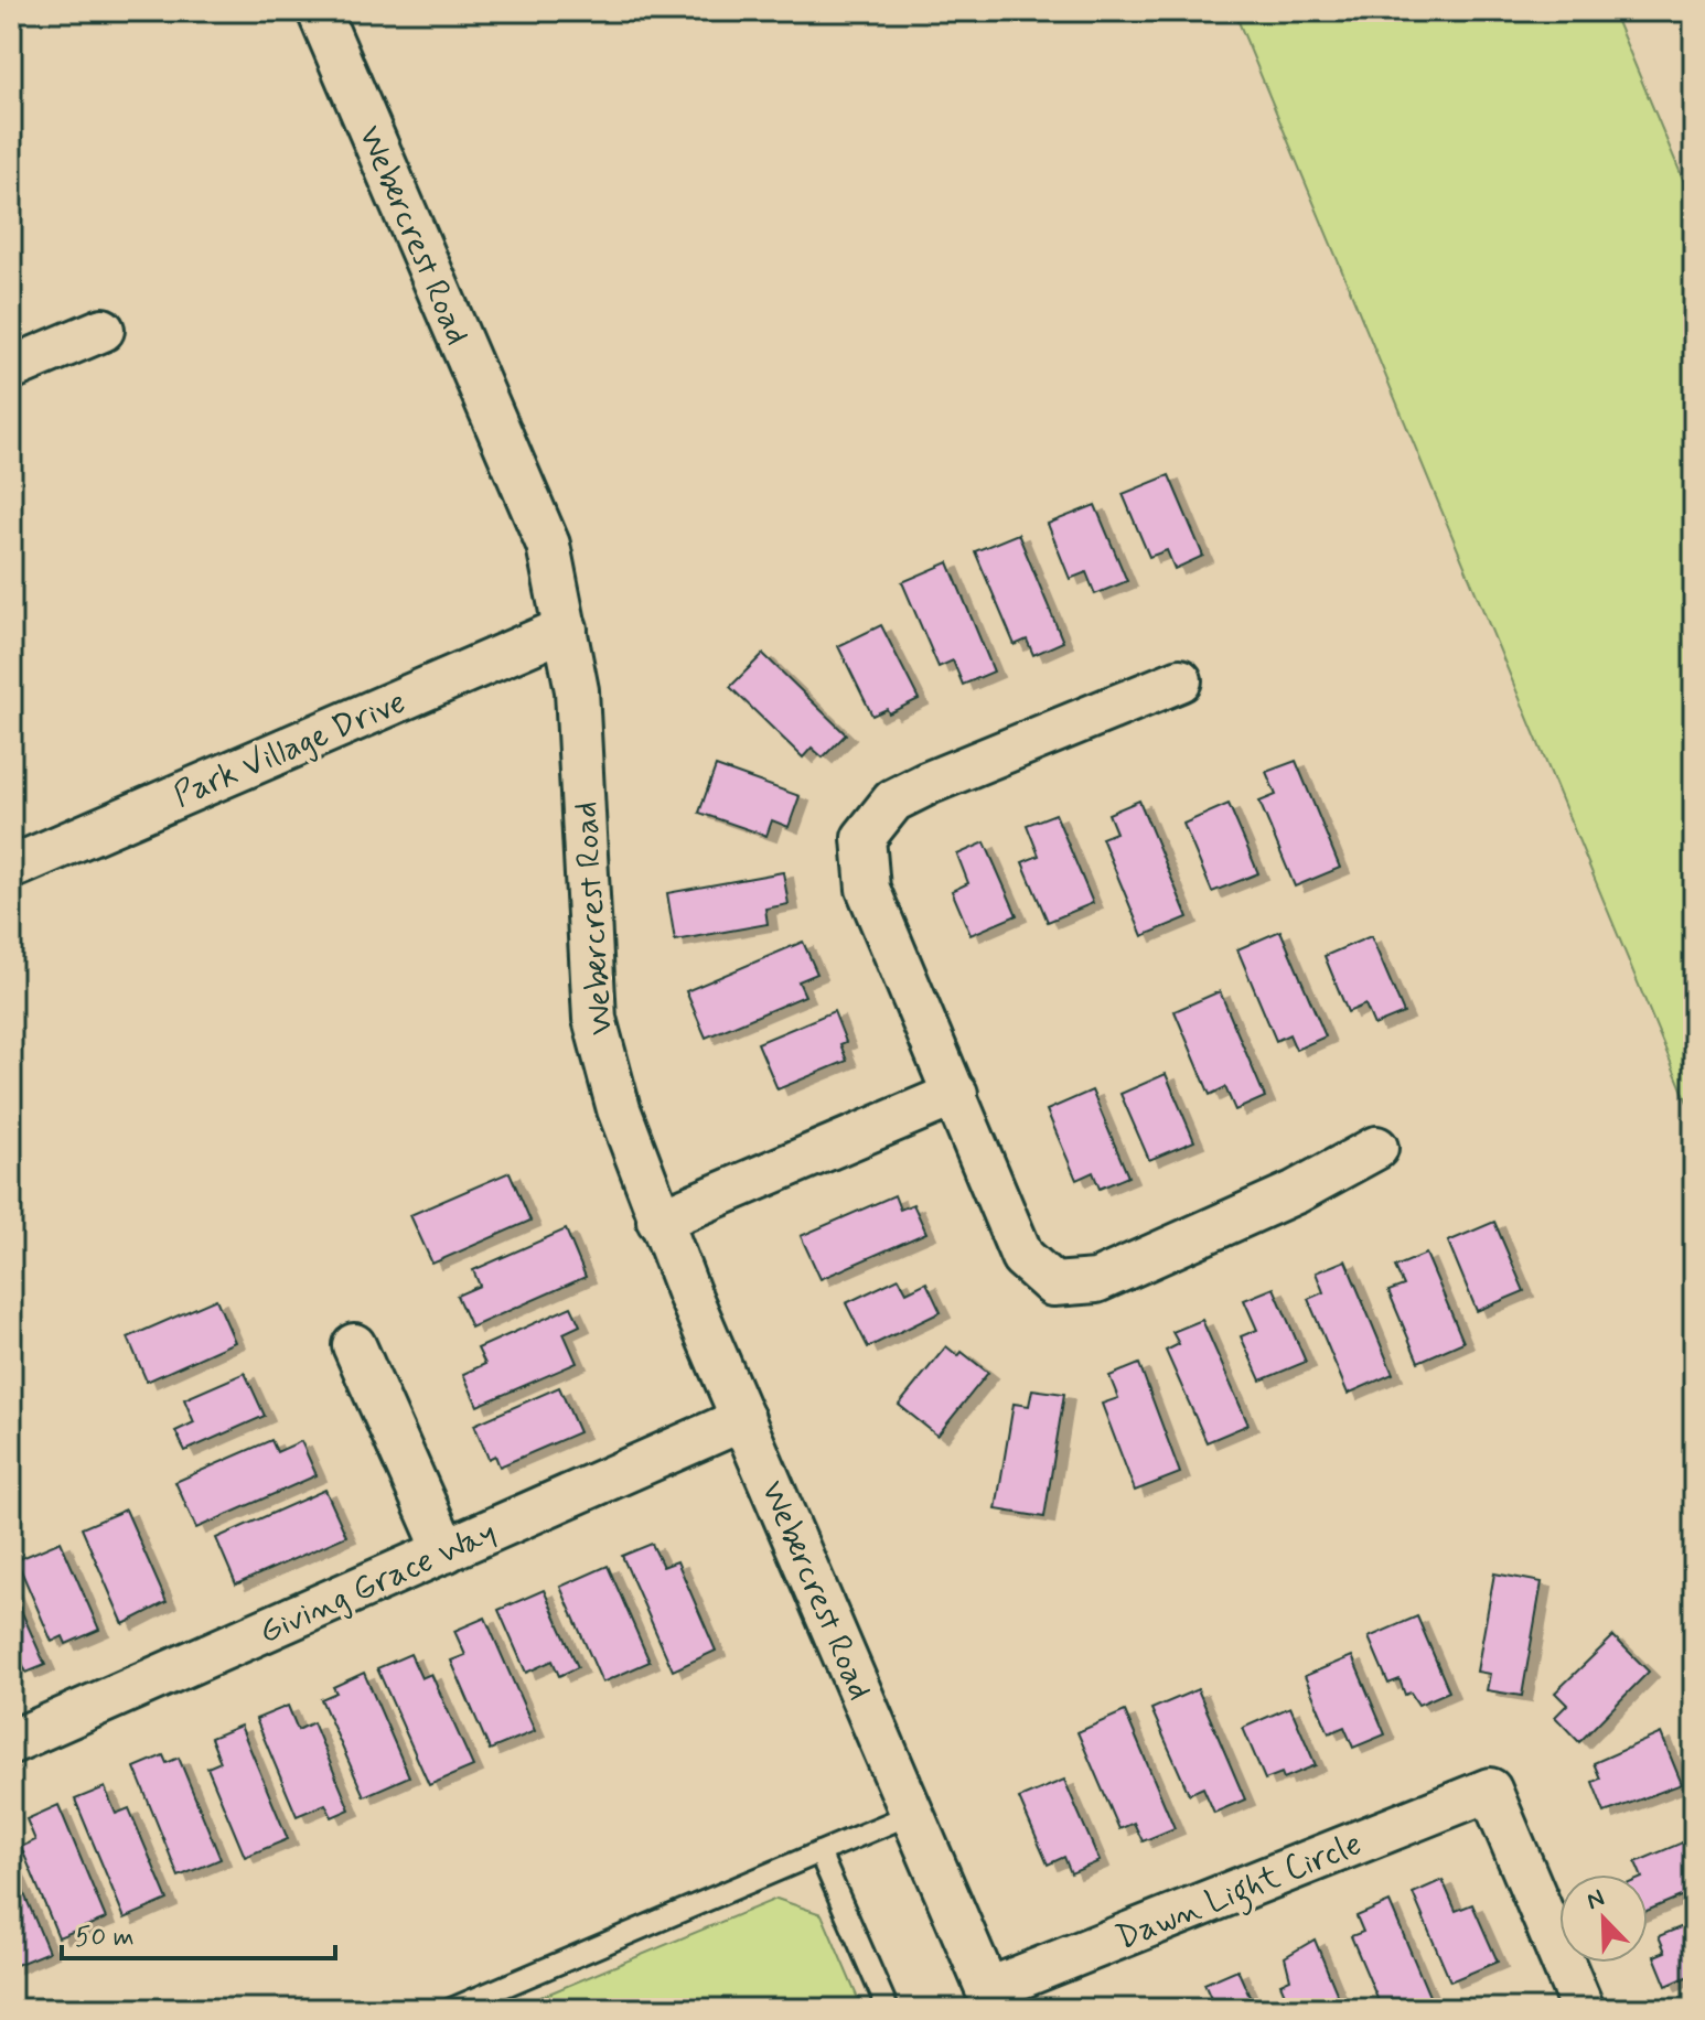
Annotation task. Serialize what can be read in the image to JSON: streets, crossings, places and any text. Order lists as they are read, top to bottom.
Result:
{
  "streets": {
    "street": [
      "Webercrest Road",
      "Park Village Drive",
      "Giving Grace Way",
      "Dawn Light Circle"
    ]
  },
  "crossings": [
    ["Webercrest Road", "Park Village Drive"],
    ["Webercrest Road", "Giving Grace Way"],
    ["Webercrest Road", "Dawn Light Circle"]
  ],
  "scale_bar": "50 m",
  "north": "top left"
}
